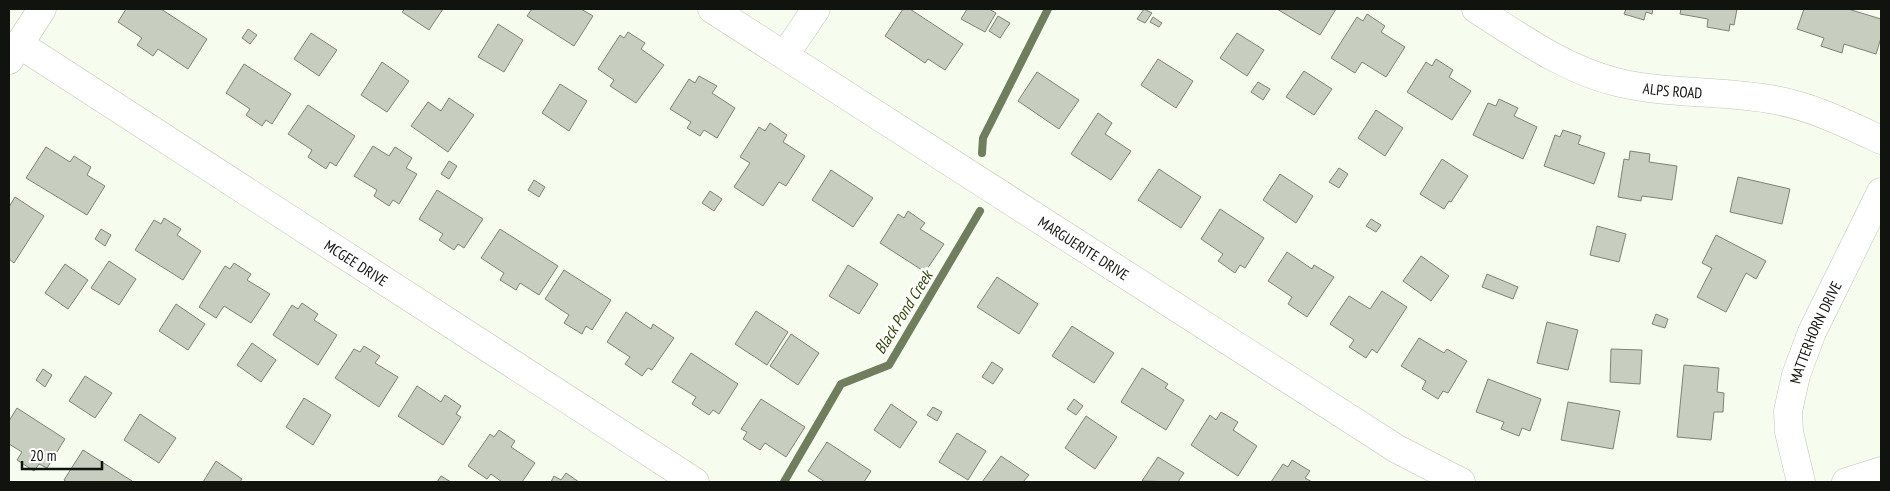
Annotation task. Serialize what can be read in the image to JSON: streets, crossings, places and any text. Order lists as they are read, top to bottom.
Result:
{
  "streets": {
    "street": [
      "ALPS ROAD",
      "MARGUERITE DRIVE",
      "MCGEE DRIVE",
      "MATTERHORN DRIVE"
    ]
  },
  "water": ["Black Pond Creek"],
  "scale_bar": "20 m"
}
